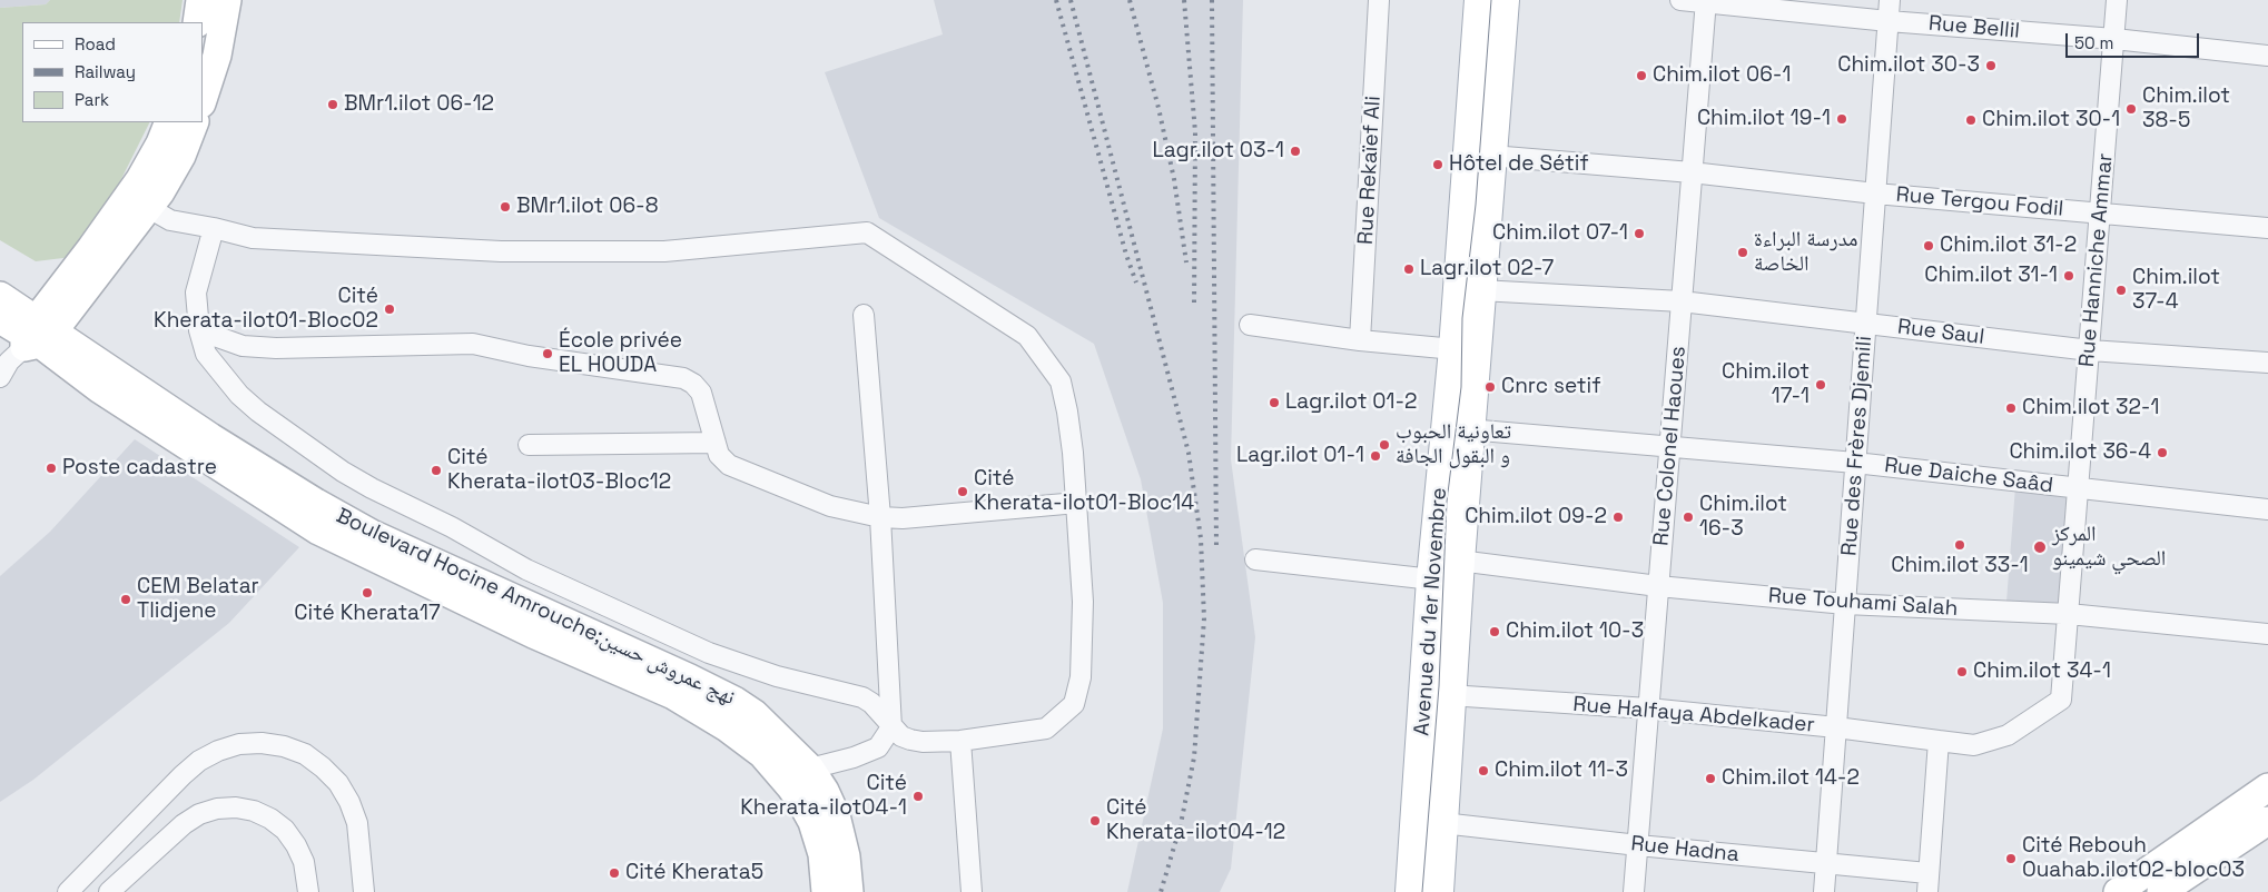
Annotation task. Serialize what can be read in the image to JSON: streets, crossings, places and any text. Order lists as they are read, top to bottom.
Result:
{
  "streets": {
    "main road": ["Boulevard Hocine Amrouche;نهج عمروش حسين", "Avenue du 1er Novembre"],
    "street": [
      "Rue Bellil",
      "Rue Rekaïef Ali",
      "Rue Tergou Fodil",
      "Rue Hanniche Ammar",
      "Rue Saul",
      "Rue Colonel Haoues",
      "Rue des Frères Djemili",
      "Rue Daiche Saâd",
      "Rue Touhami Salah",
      "Rue Halfaya Abdelkader",
      "Rue Hadna"
    ]
  },
  "crossings": [
    ["Rue Bellil", "Rue Hanniche Ammar"],
    ["Rue Bellil", "Rue Colonel Haoues"],
    ["Rue Bellil", "Rue des Frères Djemili"],
    ["Rue Tergou Fodil", "Rue Hanniche Ammar"],
    ["Rue Tergou Fodil", "Rue Colonel Haoues"],
    ["Rue Tergou Fodil", "Rue des Frères Djemili"],
    ["Rue Tergou Fodil", "Avenue du 1er Novembre"],
    ["Rue Hanniche Ammar", "Rue Saul"],
    ["Rue Hanniche Ammar", "Rue Daiche Saâd"],
    ["Rue Hanniche Ammar", "Rue Touhami Salah"],
    ["Rue Hanniche Ammar", "Rue Halfaya Abdelkader"],
    ["Rue Saul", "Rue Colonel Haoues"],
    ["Rue Saul", "Rue des Frères Djemili"],
    ["Rue Saul", "Avenue du 1er Novembre"],
    ["Rue Colonel Haoues", "Rue Daiche Saâd"],
    ["Rue Colonel Haoues", "Rue Touhami Salah"],
    ["Rue Colonel Haoues", "Rue Halfaya Abdelkader"],
    ["Rue Colonel Haoues", "Rue Hadna"],
    ["Rue des Frères Djemili", "Rue Daiche Saâd"],
    ["Rue des Frères Djemili", "Rue Touhami Salah"],
    ["Rue des Frères Djemili", "Rue Halfaya Abdelkader"],
    ["Rue des Frères Djemili", "Rue Hadna"],
    ["Rue Daiche Saâd", "Avenue du 1er Novembre"],
    ["Rue Touhami Salah", "Avenue du 1er Novembre"],
    ["Avenue du 1er Novembre", "Rue Halfaya Abdelkader"],
    ["Avenue du 1er Novembre", "Rue Hadna"]
  ],
  "places": [
    "Chim.ilot 30-3",
    "Chim.ilot 06-1",
    "BMr1.ilot 06-12",
    "Chim.ilot 38-5",
    "Chim.ilot 19-1",
    "Chim.ilot 30-1",
    "Lagr.ilot 03-1",
    "Hôtel de Sétif",
    "BMr1.ilot 06-8",
    "Chim.ilot 07-1",
    "Chim.ilot 31-2",
    "مدرسة البراءة الخاصة",
    "Lagr.ilot 02-7",
    "Chim.ilot 31-1",
    "Chim.ilot 37-4",
    "Cité Kherata-ilot01-Bloc02",
    "École privée EL HOUDA",
    "Chim.ilot 17-1",
    "Cnrc setif",
    "Lagr.ilot 01-2",
    "Chim.ilot 32-1",
    "تعاونية الحبوب و البقول الجافة",
    "Chim.ilot 36-4",
    "Lagr.ilot 01-1",
    "Poste cadastre",
    "Cité Kherata-ilot03-Bloc12",
    "Cité Kherata-ilot01-Bloc14",
    "Chim.ilot 09-2",
    "Chim.ilot 16-3",
    "Chim.ilot 33-1",
    "المركز الصحي شيمينو",
    "Cité Kherata17",
    "CEM Belatar Tlidjene",
    "Chim.ilot 10-3",
    "Chim.ilot 34-1",
    "Chim.ilot 11-3",
    "Chim.ilot 14-2",
    "Cité Kherata-ilot04-1",
    "Cité Kherata-ilot04-12",
    "Cité Rebouh Ouahab.ilot02-bloc03",
    "Cité Kherata5"
  ],
  "legend": ["Road", "Railway", "Park"],
  "scale_bar": "50 m"
}
